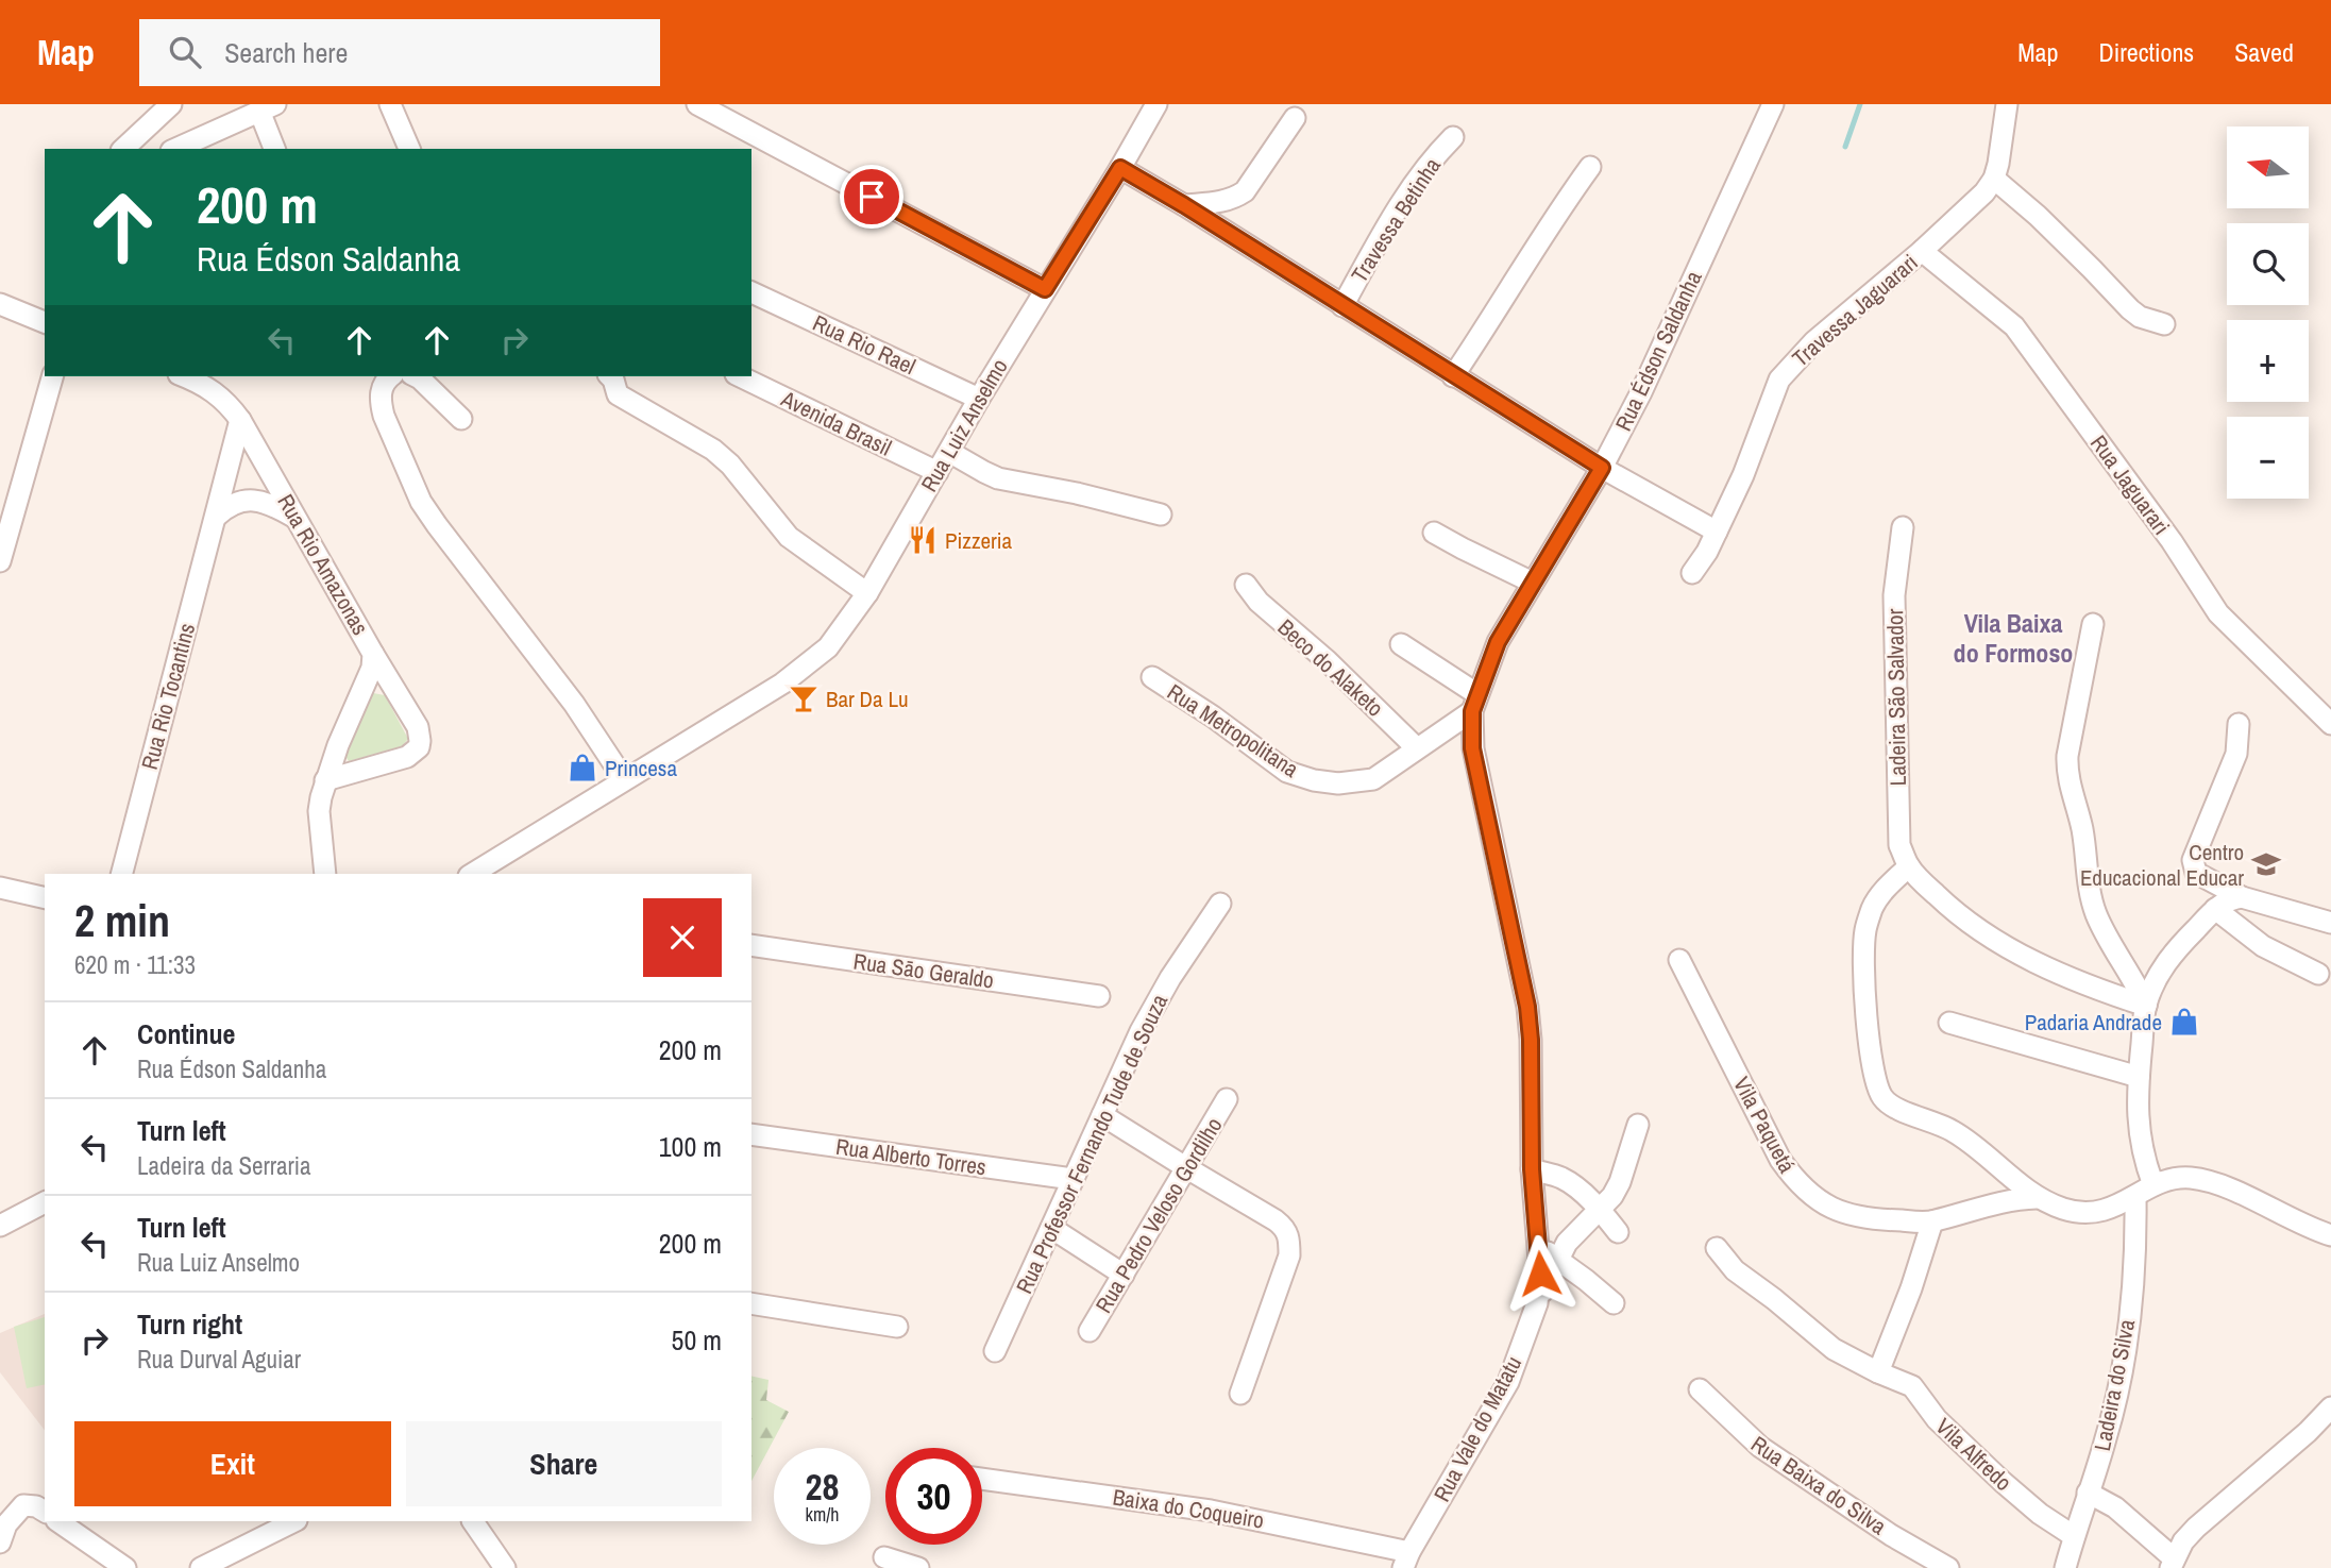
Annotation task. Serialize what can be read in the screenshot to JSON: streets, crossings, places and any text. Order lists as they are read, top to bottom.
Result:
{
  "streets": {
    "street": [
      "Travessa Betinha",
      "Travessa Jaguarari",
      "Rua Rio Rael",
      "Rua Édson Saldanha",
      "Avenida Brasil",
      "Rua Luiz Anselmo",
      "Rua Jaguarari",
      "Rua Rio Amazonas",
      "Beco do Alaketo",
      "Rua Rio Tocantins",
      "Ladeira São Salvador",
      "Rua Metropolitana",
      "Rua Sāo Geraldo",
      "Vila Paquetá",
      "Rua Professor Fernando Tude de Souza",
      "Rua Alberto Torres",
      "Rua Pedro Veloso Gordilho",
      "Ladeira do Silva",
      "Rua Vale do Matatu",
      "Vila Alfredo",
      "Rua Baixa do Silva",
      "Baixa do Coqueiro"
    ]
  },
  "crossings": [
    ["Travessa Jaguarari", "Rua Jaguarari"],
    ["Rua Rio Rael", "Rua Luiz Anselmo"],
    ["Rua Édson Saldanha", "Rua Metropolitana"],
    ["Rua Édson Saldanha", "Rua Vale do Matatu"],
    ["Avenida Brasil", "Rua Luiz Anselmo"],
    ["Rua Rio Amazonas", "Rua Rio Tocantins"],
    ["Beco do Alaketo", "Rua Metropolitana"],
    ["Rua Metropolitana", "Rua Vale do Matatu"],
    ["Rua Professor Fernando Tude de Souza", "Rua Alberto Torres"],
    ["Ladeira do Silva", "Vila Alfredo"],
    ["Rua Vale do Matatu", "Baixa do Coqueiro"]
  ],
  "districts": ["Vila Baixa do Formoso"],
  "places": {
    "restaurant": ["Pizzeria"],
    "bar": ["Bar Da Lu"],
    "shop": ["Princesa", "Padaria Andrade"],
    "school or university": ["Centro Educacional Educar"]
  },
  "north": "left",
  "page": {
    "header": "Map",
    "search": "Search here",
    "nav": ["Map", "Directions", "Saved"],
    "map_buttons": ["+", "−"],
    "turn": ["200 m", "Rua Édson Saldanha"],
    "heading": ["2 min", "620 m · 11:33"],
    "list": [
      {
        "name": "Continue",
        "note": "Rua Édson Saldanha",
        "value": "200 m"
      },
      {
        "name": "Turn left",
        "note": "Ladeira da Serraria",
        "value": "100 m"
      },
      {
        "name": "Turn left",
        "note": "Rua Luiz Anselmo",
        "value": "200 m"
      },
      {
        "name": "Turn right",
        "note": "Rua Durval Aguiar",
        "value": "50 m"
      }
    ],
    "buttons": ["Exit", "Share"],
    "speed": "28 km/h",
    "limit": "30"
  }
}
